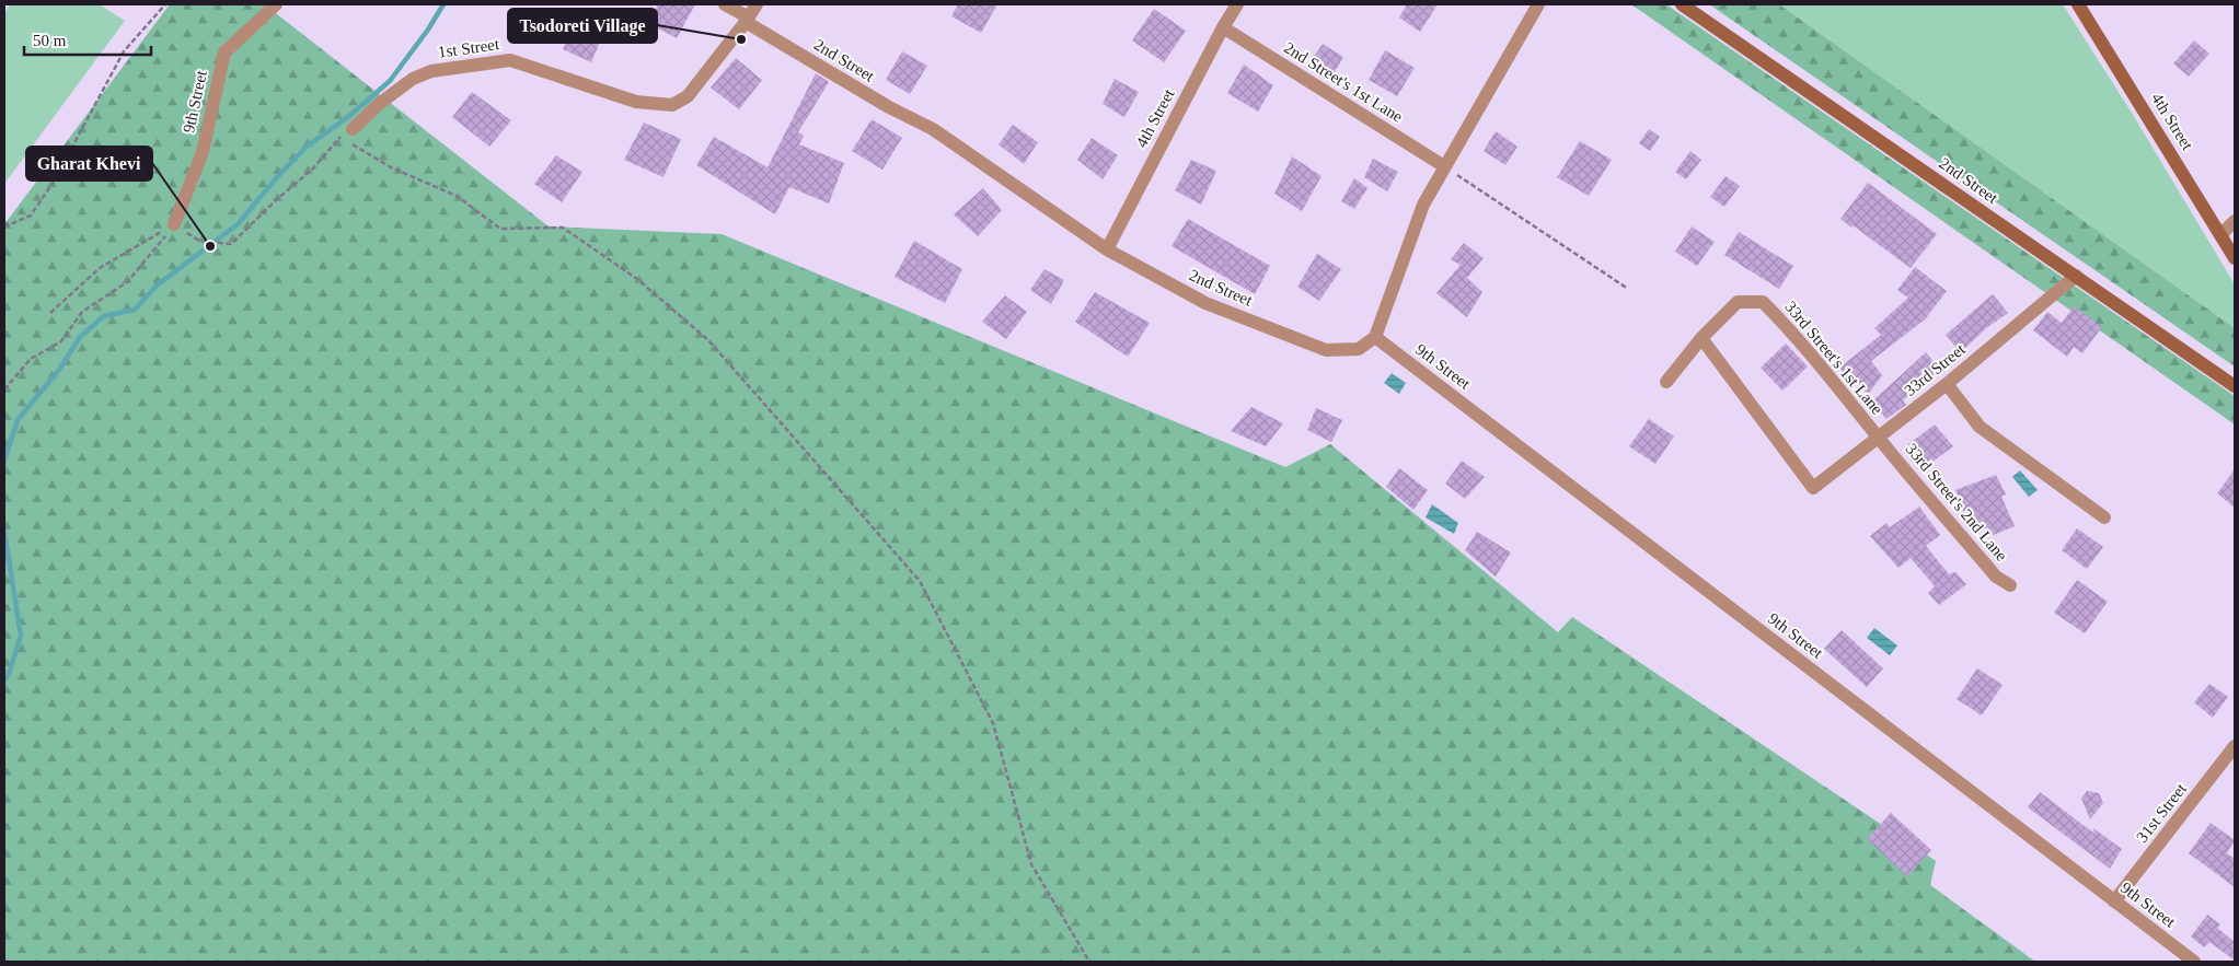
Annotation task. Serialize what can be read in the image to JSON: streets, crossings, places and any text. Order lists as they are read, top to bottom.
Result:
{
  "streets": {
    "main road": ["2nd Street", "4th Street"],
    "street": [
      "1st Street",
      "2nd Street's 1st Lane",
      "9th Street",
      "33rd Street's 1st Lane",
      "33rd Street",
      "33rd Street's 2nd Lane",
      "31st Street"
    ]
  },
  "crossings": [
    ["1st Street", "2nd Street"],
    ["2nd Street", "9th Street"],
    ["2nd Street", "4th Street"],
    ["2nd Street", "33rd Street"],
    ["2nd Street's 1st Lane", "4th Street"],
    ["9th Street", "31st Street"],
    ["33rd Street's 1st Lane", "33rd Street"],
    ["33rd Street's 1st Lane", "33rd Street's 2nd Lane"],
    ["33rd Street", "33rd Street's 2nd Lane"]
  ],
  "places": ["Tsodoreti Village", "Gharat Khevi"],
  "scale_bar": "50 m"
}
